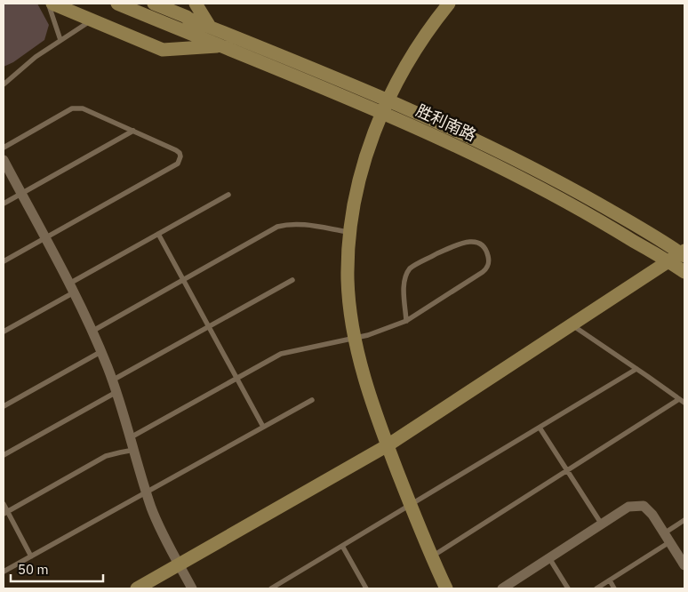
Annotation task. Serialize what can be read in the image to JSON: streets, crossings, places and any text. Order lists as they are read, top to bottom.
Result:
{
  "streets": {
    "street": ["胜利南路"]
  },
  "scale_bar": "50 m"
}
